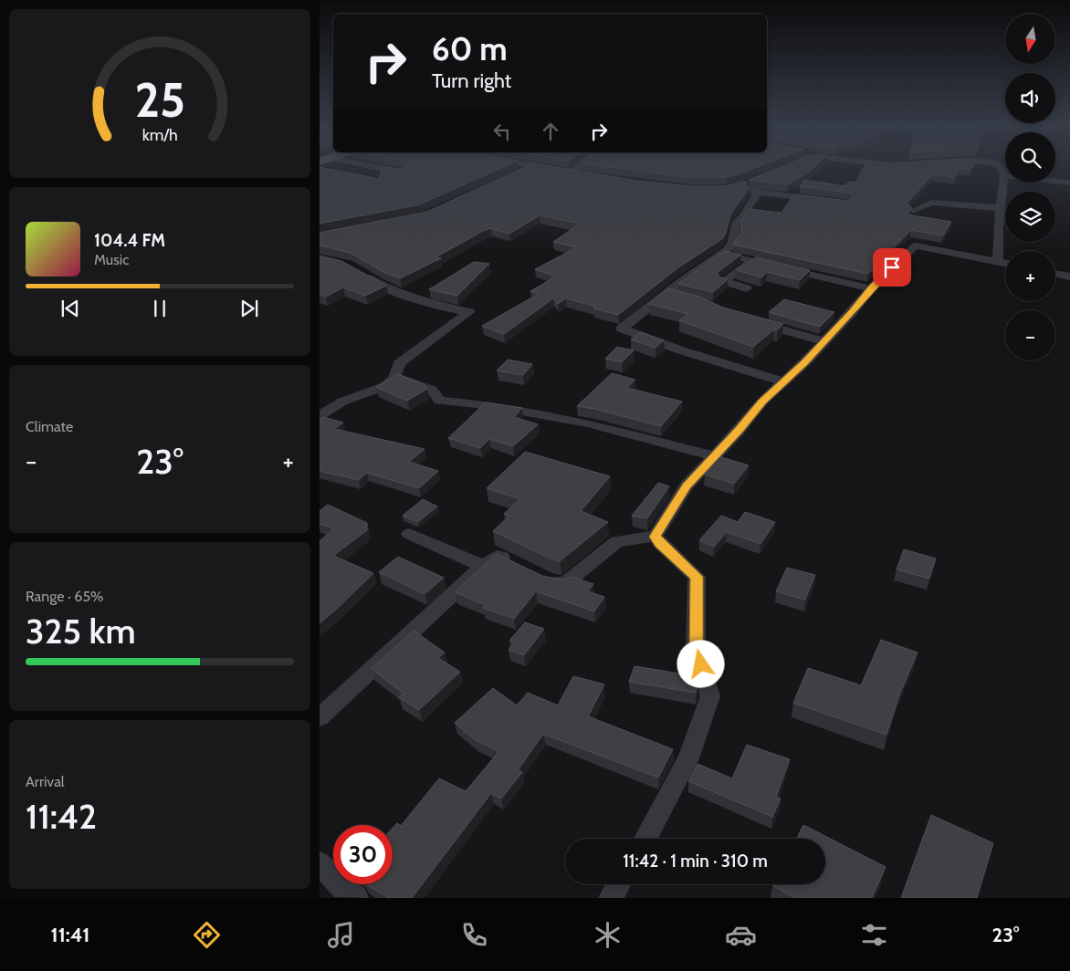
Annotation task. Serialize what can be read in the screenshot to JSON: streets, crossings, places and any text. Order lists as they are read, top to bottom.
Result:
{
  "north": "bottom",
  "page": {
    "map_buttons": ["+", "−"],
    "turn": ["60 m", "Turn right"],
    "song": ["104.4 FM", "Music"],
    "tile": [
      "Climate",
      ["Range · 65%", "325 km"],
      ["Arrival", "11:42"]
    ],
    "heat": ["−", "23°", "+"],
    "limit": "30",
    "trip": "11:42 · 1 min · 310 m",
    "tabs": ["11:41", "23°"],
    "gauge": ["25", "km/h"]
  }
}
